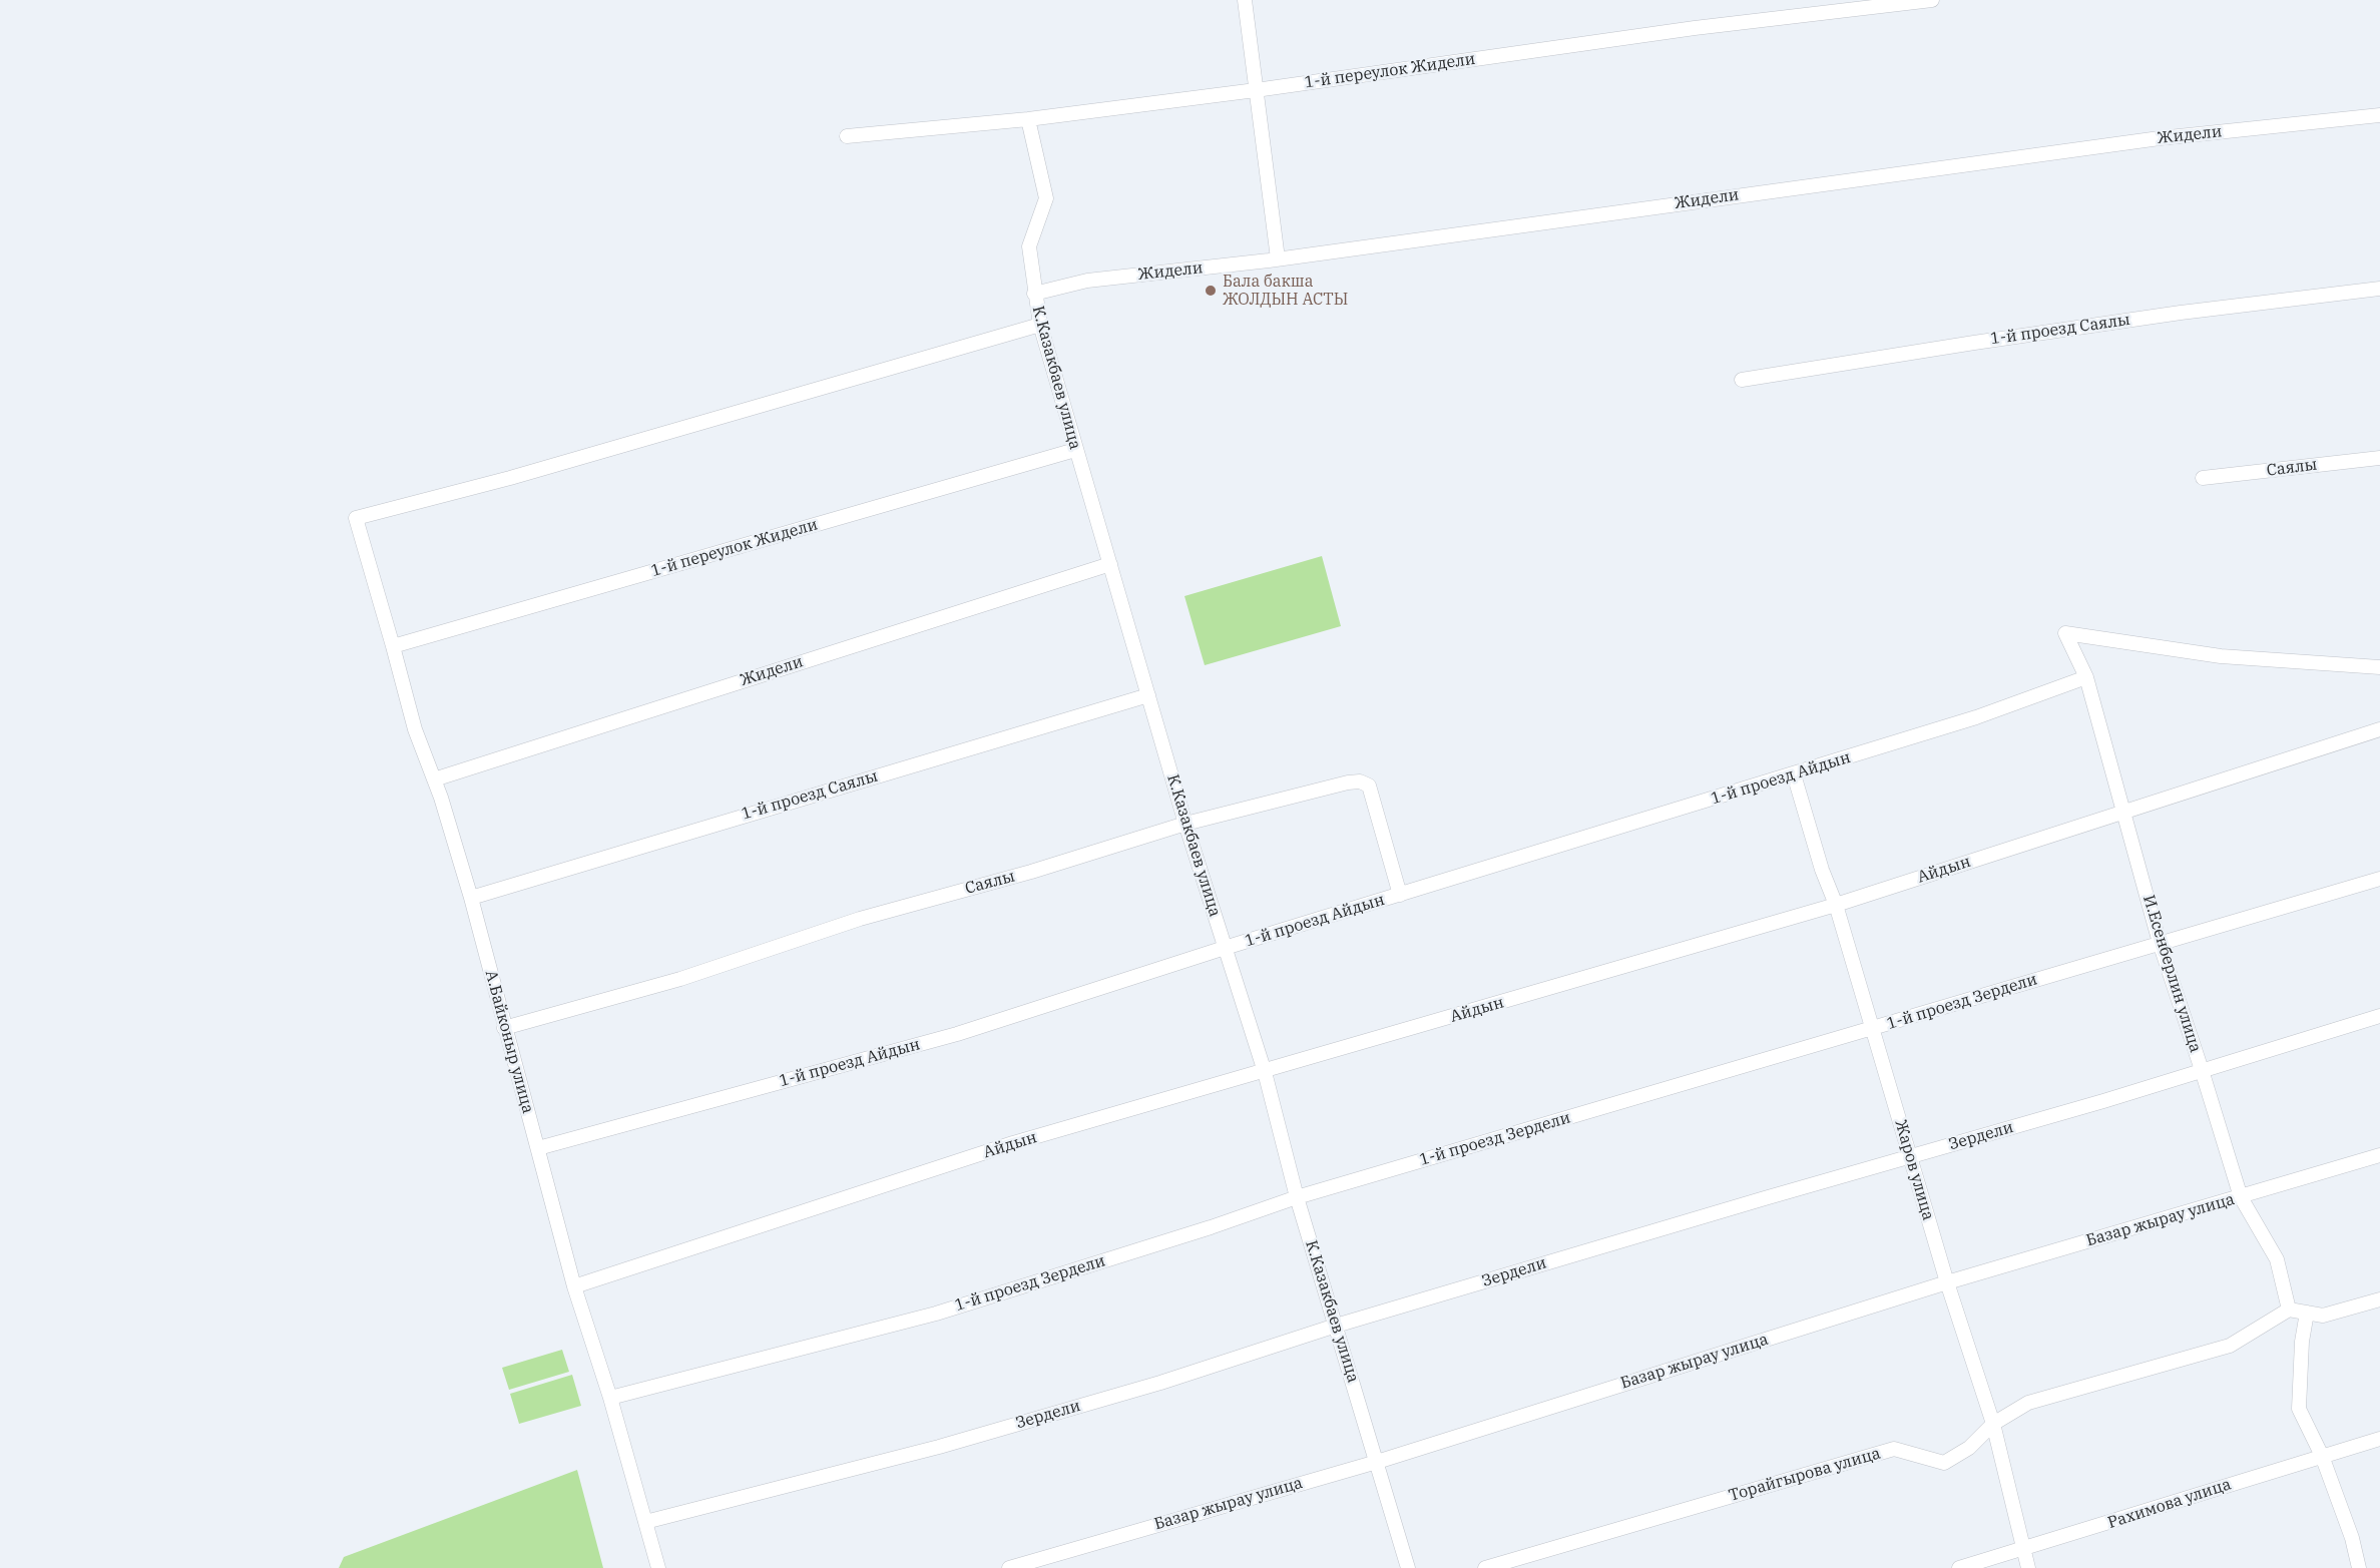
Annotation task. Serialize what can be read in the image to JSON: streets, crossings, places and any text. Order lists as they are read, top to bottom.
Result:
{
  "streets": {
    "street": [
      "1-й переулок Жидели",
      "Жидели",
      "1-й проезд Саялы",
      "К.Казакбаев улица",
      "Саялы",
      "1-й проезд Айдын",
      "Айдын",
      "И.Есенберлин улица",
      "1-й проезд Зердели",
      "А.Байконыр улица",
      "Зердели",
      "Жаров улица",
      "Базар жырау улица",
      "Торайгырова улица",
      "Рахимова улица"
    ]
  },
  "crossings": [
    ["1-й переулок Жидели", "К.Казакбаев улица"],
    ["1-й переулок Жидели", "А.Байконыр улица"],
    ["Жидели", "К.Казакбаев улица"],
    ["Жидели", "А.Байконыр улица"],
    ["1-й проезд Саялы", "К.Казакбаев улица"],
    ["1-й проезд Саялы", "А.Байконыр улица"],
    ["К.Казакбаев улица", "Саялы"],
    ["К.Казакбаев улица", "1-й проезд Айдын"],
    ["К.Казакбаев улица", "Айдын"],
    ["К.Казакбаев улица", "1-й проезд Зердели"],
    ["К.Казакбаев улица", "А.Байконыр улица"],
    ["К.Казакбаев улица", "Зердели"],
    ["К.Казакбаев улица", "Базар жырау улица"],
    ["Саялы", "1-й проезд Айдын"],
    ["Саялы", "А.Байконыр улица"],
    ["1-й проезд Айдын", "И.Есенберлин улица"],
    ["1-й проезд Айдын", "А.Байконыр улица"],
    ["1-й проезд Айдын", "Жаров улица"],
    ["Айдын", "И.Есенберлин улица"],
    ["Айдын", "А.Байконыр улица"],
    ["Айдын", "Жаров улица"],
    ["И.Есенберлин улица", "1-й проезд Зердели"],
    ["И.Есенберлин улица", "Зердели"],
    ["И.Есенберлин улица", "Базар жырау улица"],
    ["И.Есенберлин улица", "Торайгырова улица"],
    ["1-й проезд Зердели", "А.Байконыр улица"],
    ["1-й проезд Зердели", "Жаров улица"],
    ["А.Байконыр улица", "Зердели"],
    ["Зердели", "Жаров улица"],
    ["Жаров улица", "Базар жырау улица"],
    ["Жаров улица", "Торайгырова улица"],
    ["Жаров улица", "Рахимова улица"]
  ],
  "places": ["Бала бакша ЖОЛДЫН АСТЫ"]
}
